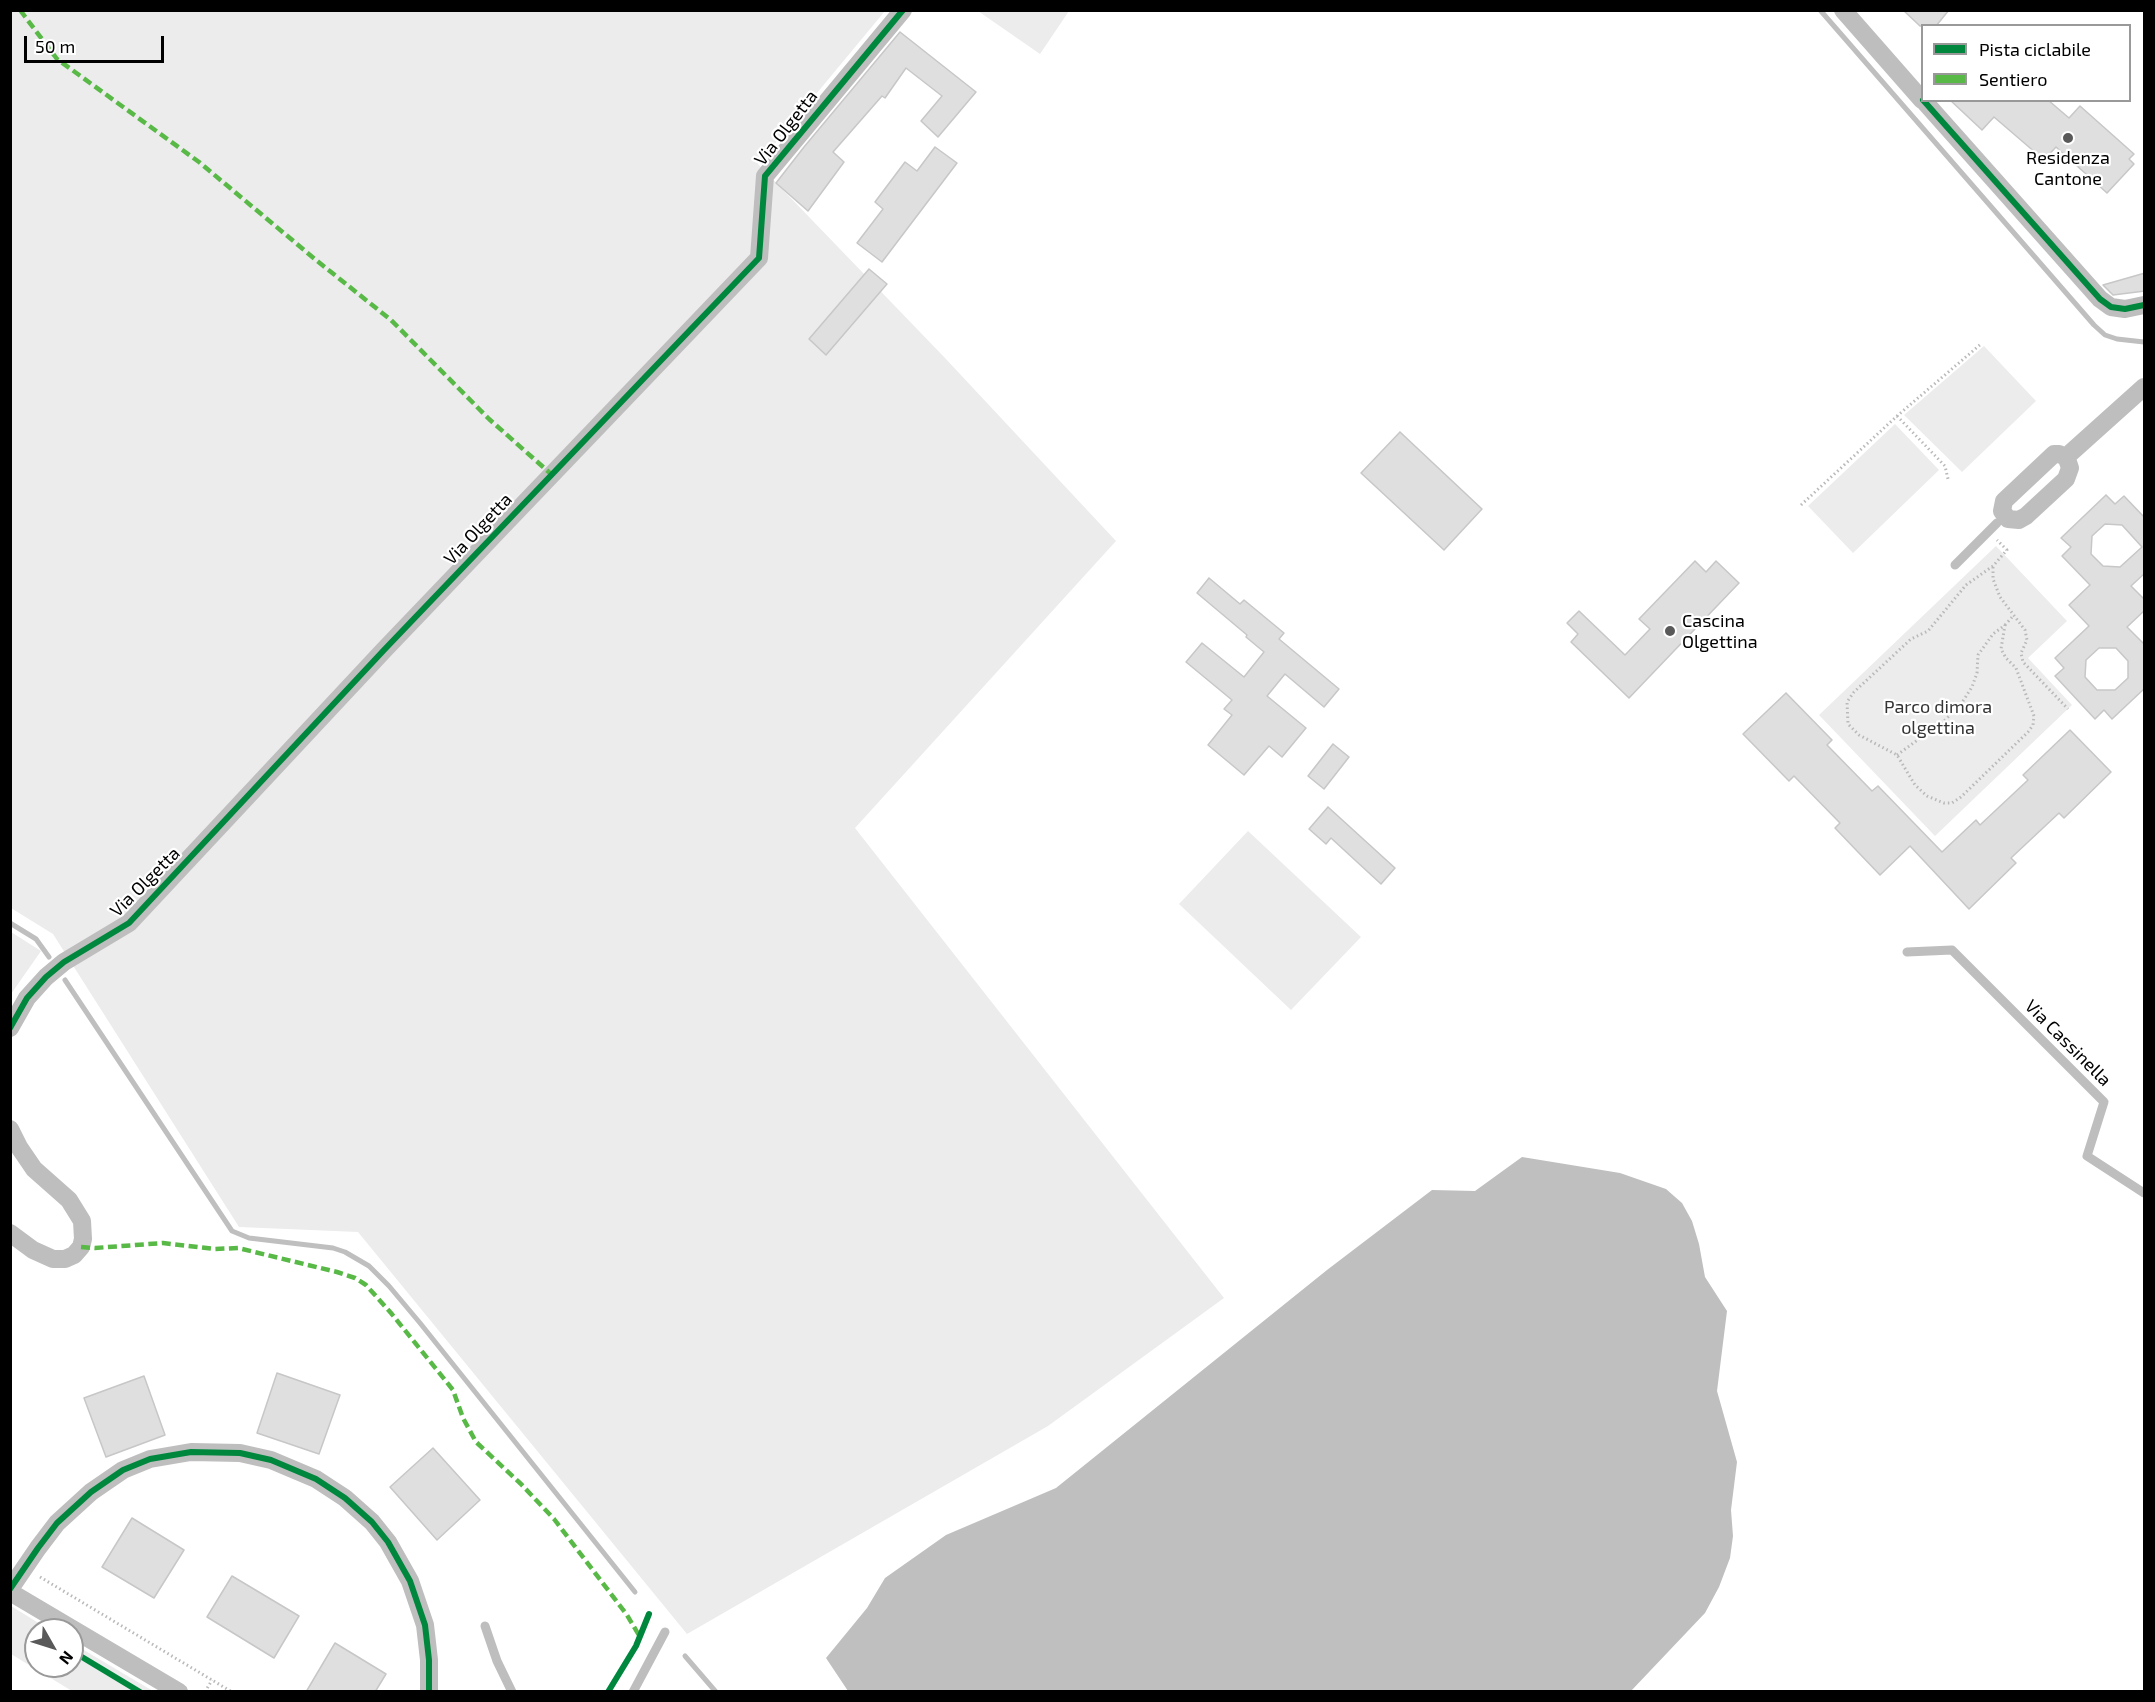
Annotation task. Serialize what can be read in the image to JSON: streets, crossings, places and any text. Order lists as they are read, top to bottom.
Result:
{
  "streets": {
    "street": ["Via Olgetta"],
    "lane": ["Via Cassinella"]
  },
  "parks": ["Parco dimora olgettina"],
  "places": ["Residenza Cantone", "Cascina Olgettina"],
  "legend": ["Pista ciclabile", "Sentiero"],
  "scale_bar": "50 m",
  "north": "bottom right"
}
